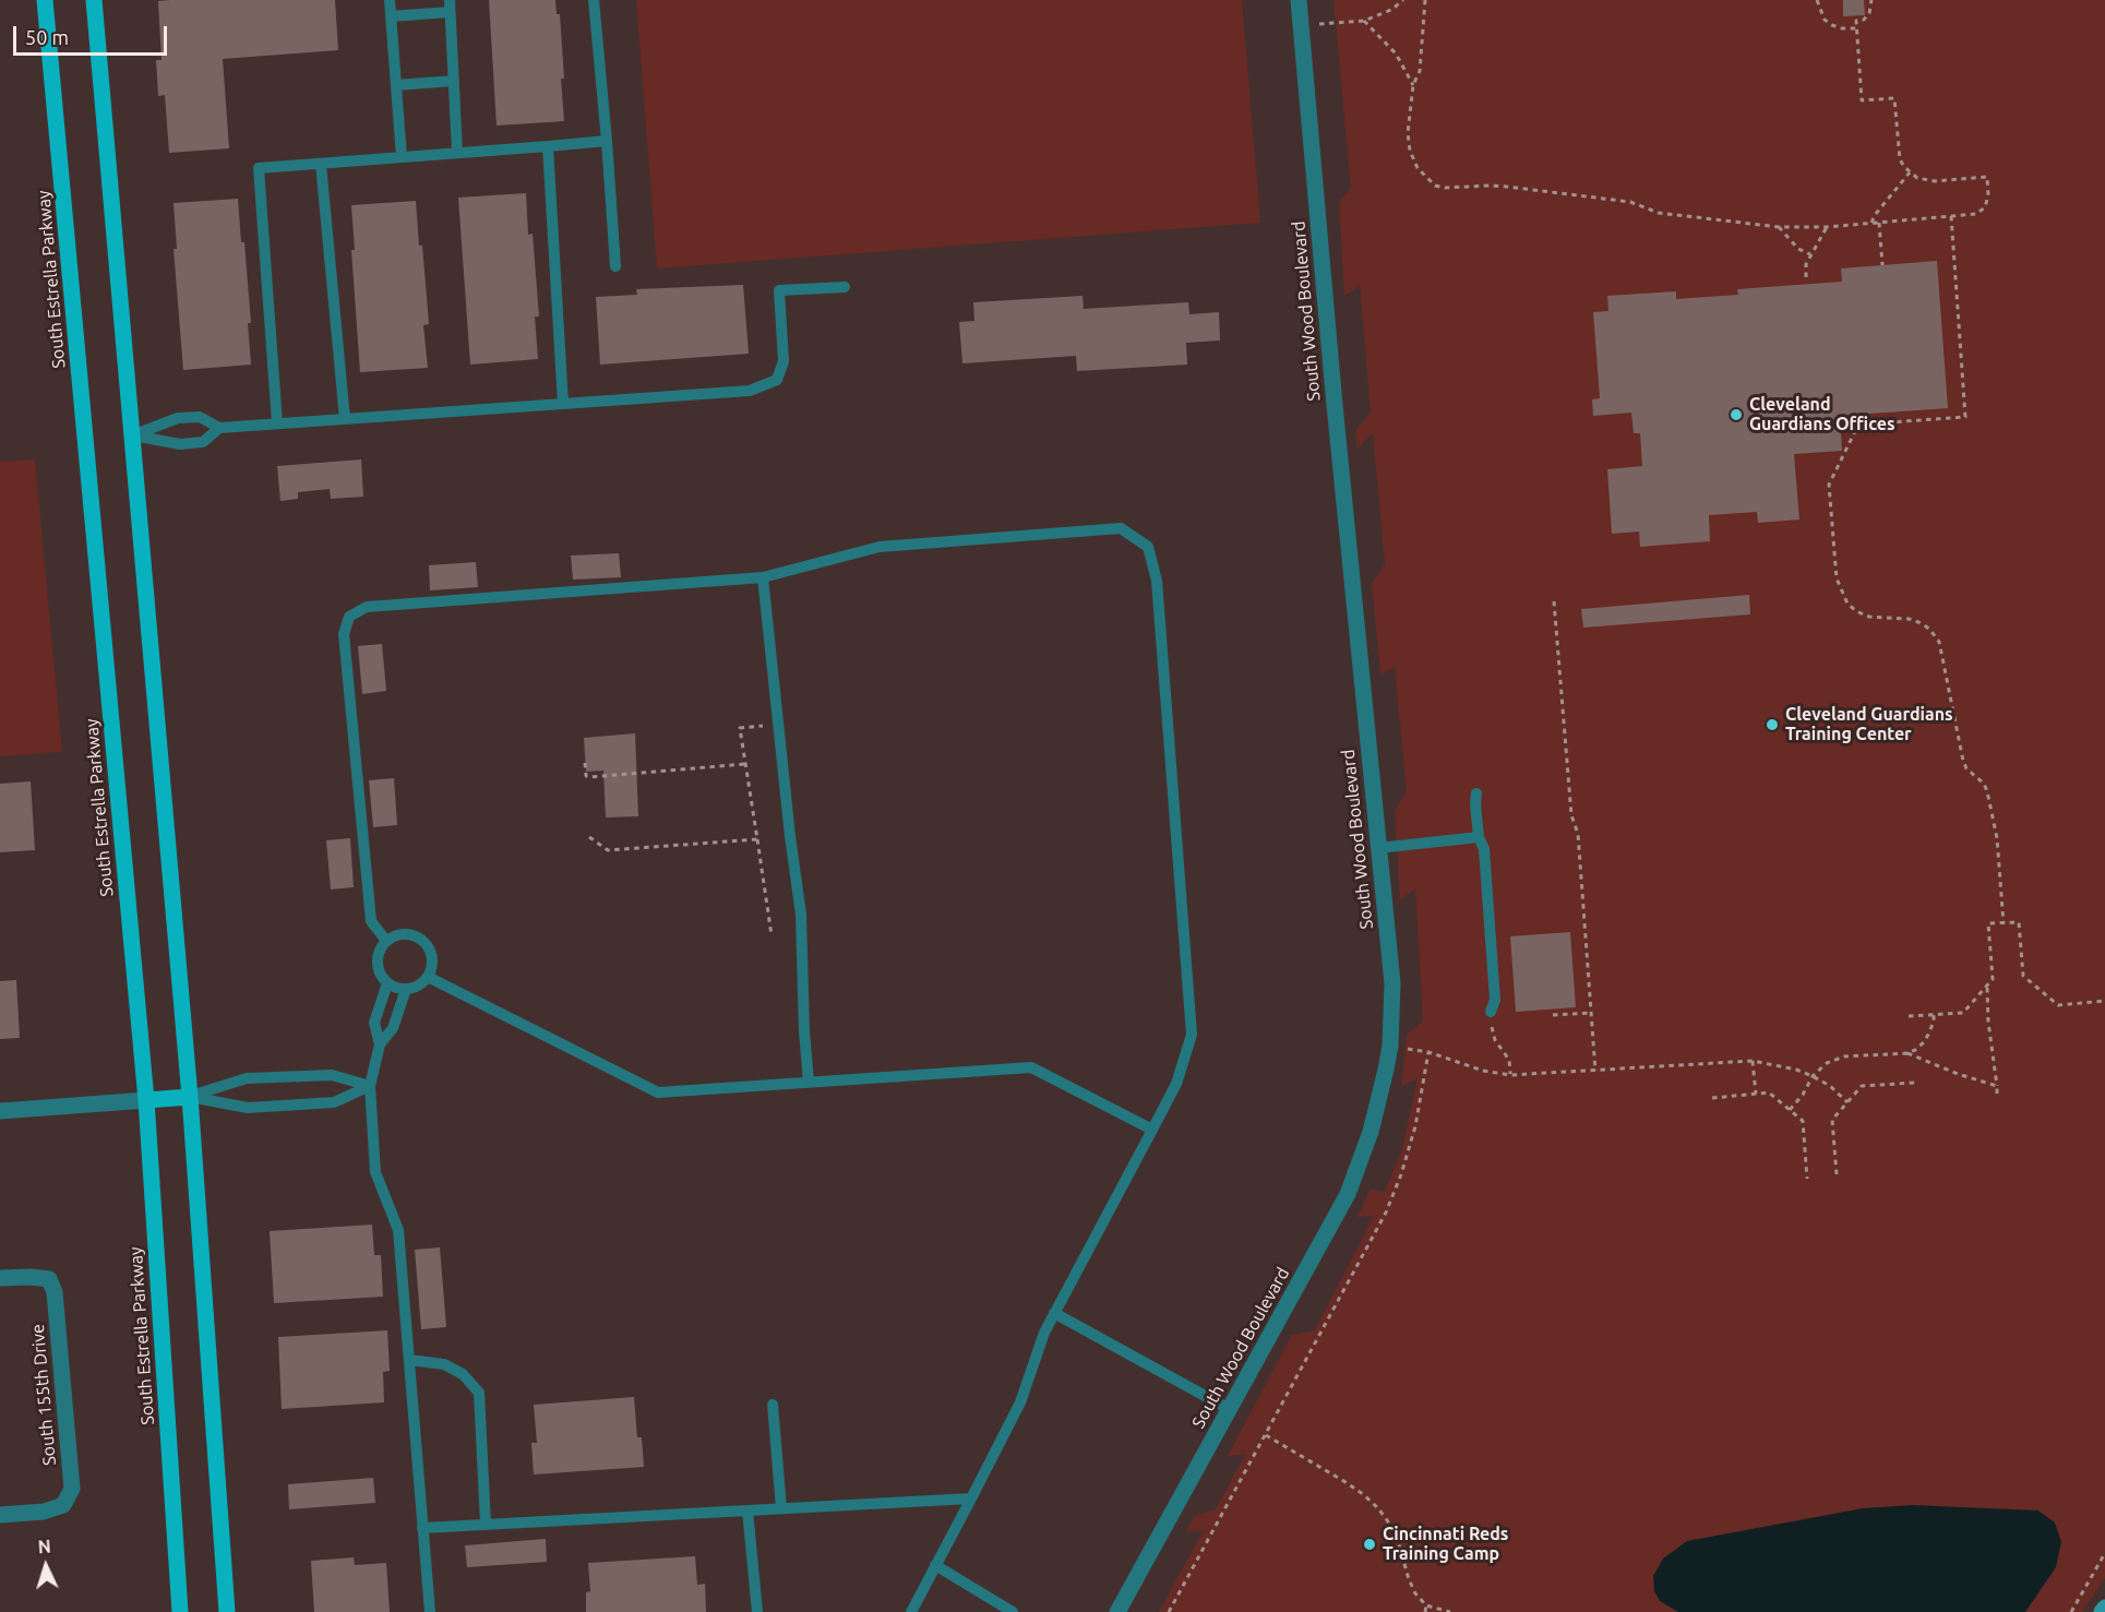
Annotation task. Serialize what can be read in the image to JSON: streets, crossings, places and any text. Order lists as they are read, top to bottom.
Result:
{
  "streets": {
    "main road": ["South Estrella Parkway"],
    "street": ["South Wood Boulevard", "South 155th Drive"]
  },
  "places": ["Cleveland Guardians Offices", "Cleveland Guardians Training Center", "Cincinnati Reds Training Camp"],
  "scale_bar": "50 m",
  "north": "top"
}
